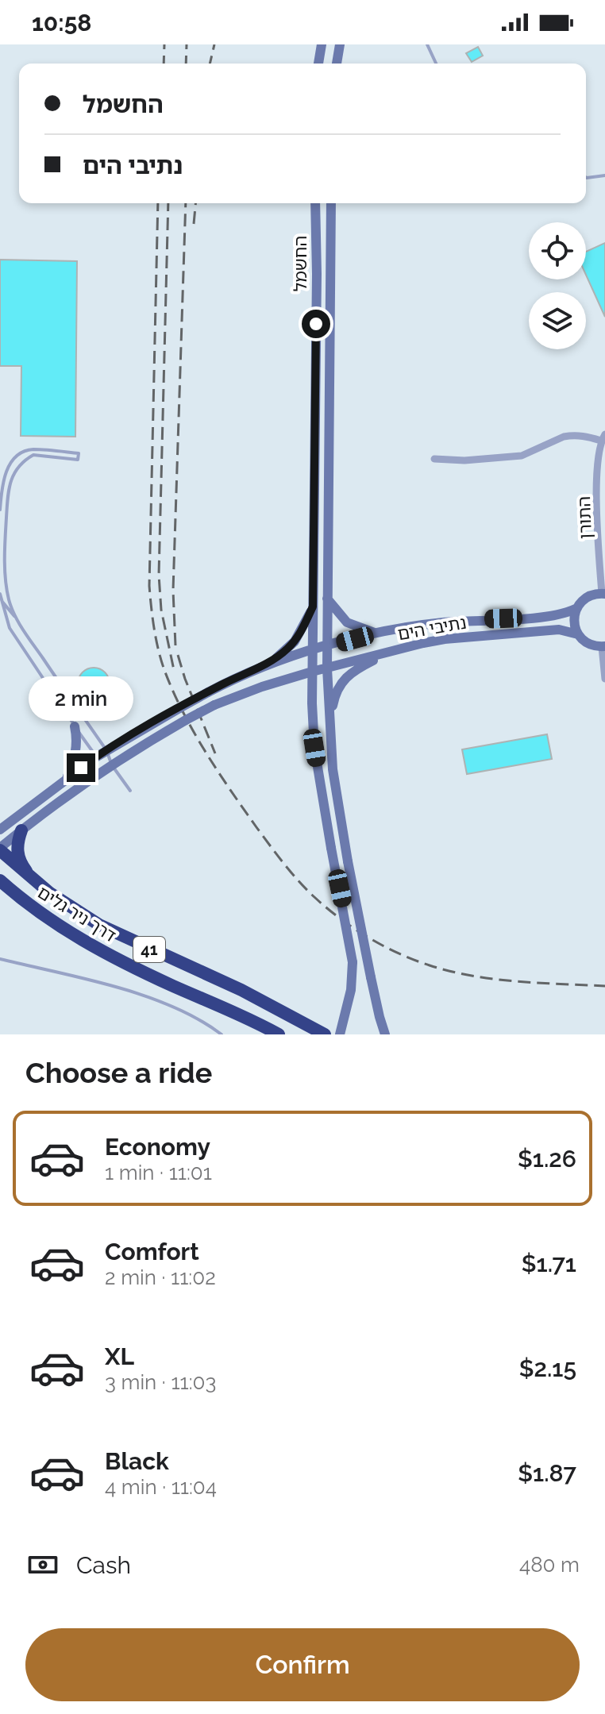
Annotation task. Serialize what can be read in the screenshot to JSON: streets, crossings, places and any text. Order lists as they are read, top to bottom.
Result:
{
  "streets": {
    "highway": ["דרך ניר גלים", "41"],
    "street": ["החשמל", "התורן", "נתיבי הים"]
  },
  "crossings": [
    ["החשמל", "נתיבי הים"],
    ["התורן", "נתיבי הים"],
    ["נתיבי הים", "41"]
  ],
  "page": {
    "status": "10:58",
    "banner": ["החשמל", "נתיבי הים"],
    "bubble": "2 min",
    "heading": "Choose a ride",
    "list": [
      {
        "name": "Economy",
        "note": "1 min · 11:01",
        "value": "$1.26"
      },
      {
        "name": "Comfort",
        "note": "2 min · 11:02",
        "value": "$1.71"
      },
      {
        "name": "XL",
        "note": "3 min · 11:03",
        "value": "$2.15"
      },
      {
        "name": "Black",
        "note": "4 min · 11:04",
        "value": "$1.87"
      }
    ],
    "pay": ["Cash", "480 m"],
    "buttons": "Confirm"
  }
}
